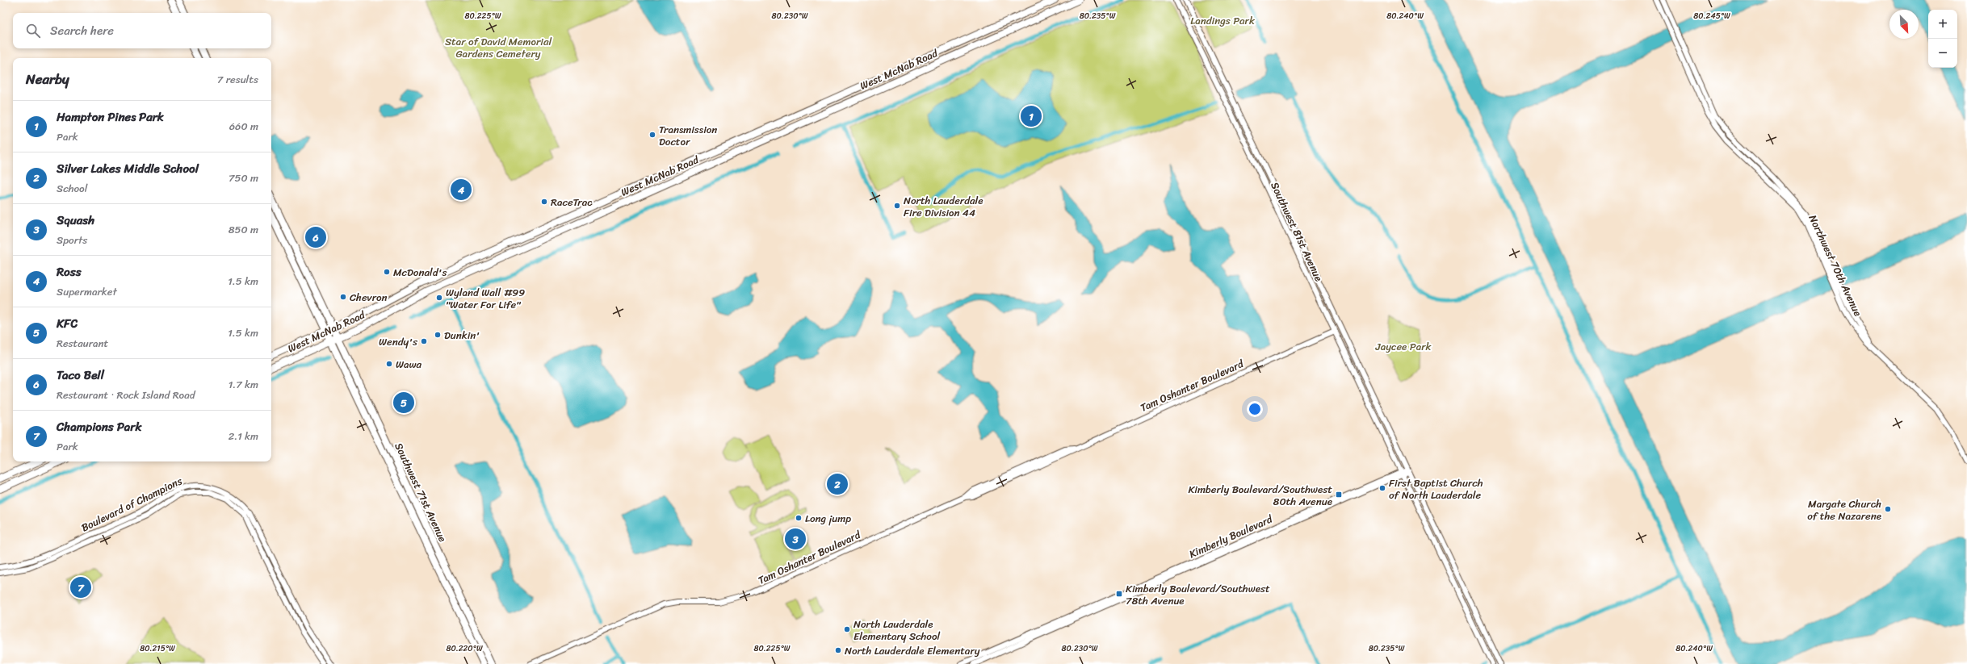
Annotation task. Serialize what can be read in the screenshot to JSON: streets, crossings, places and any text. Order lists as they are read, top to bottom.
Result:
{
  "streets": {
    "main road": ["West McNab Road", "Southwest 71st Avenue"],
    "street": [
      "Southwest 81st Avenue",
      "Northwest 70th Avenue",
      "Tam Oshanter Boulevard",
      "Boulevard of Champions",
      "Kimberly Boulevard"
    ]
  },
  "crossings": [
    ["West McNab Road", "Southwest 71st Avenue"],
    ["Southwest 81st Avenue", "Tam Oshanter Boulevard"],
    ["Southwest 81st Avenue", "Kimberly Boulevard"]
  ],
  "parks": ["Landings Park", "Star of David Memorial Gardens Cemetery", "Jaycee Park"],
  "places": {
    "other": [
      "Transmission Doctor",
      "RaceTrac",
      "North Lauderdale Fire Division 44",
      "McDonald's",
      "Chevron",
      "Wyland Wall #99 \"Water For Life\"",
      "Dunkin'",
      "Wendy's",
      "Wawa",
      "First Baptist Church of North Lauderdale",
      "Margate Church of the Nazarene",
      "Long jump",
      "North Lauderdale Elementary School",
      "North Lauderdale Elementary"
    ],
    "transit": ["Kimberly Boulevard/Southwest 80th Avenue", "Kimberly Boulevard/Southwest 78th Avenue"]
  },
  "north": "bottom right",
  "page": {
    "map_buttons": ["+", "−"],
    "search": "Search here",
    "heading": ["Nearby", "7 results"],
    "list": [
      {
        "mark": "1",
        "name": "Hampton Pines Park",
        "note": "Park",
        "value": "660 m"
      },
      {
        "mark": "2",
        "name": "Silver Lakes Middle School",
        "note": "School",
        "value": "750 m"
      },
      {
        "mark": "3",
        "name": "Squash",
        "note": "Sports",
        "value": "850 m"
      },
      {
        "mark": "4",
        "name": "Ross",
        "note": "Supermarket",
        "value": "1.5 km"
      },
      {
        "mark": "5",
        "name": "KFC",
        "note": "Restaurant",
        "value": "1.5 km"
      },
      {
        "mark": "6",
        "name": "Taco Bell",
        "note": "Restaurant · Rock Island Road",
        "value": "1.7 km"
      },
      {
        "mark": "7",
        "name": "Champions Park",
        "note": "Park",
        "value": "2.1 km"
      }
    ],
    "pins": [
      "1",
      "4",
      "6",
      "5",
      "2",
      "3",
      "7"
    ]
  },
  "coordinates": [
    "80.225°W",
    "80.230°W",
    "80.235°W",
    "80.240°W",
    "80.245°W",
    "80.215°W",
    "80.220°W"
  ]
}
